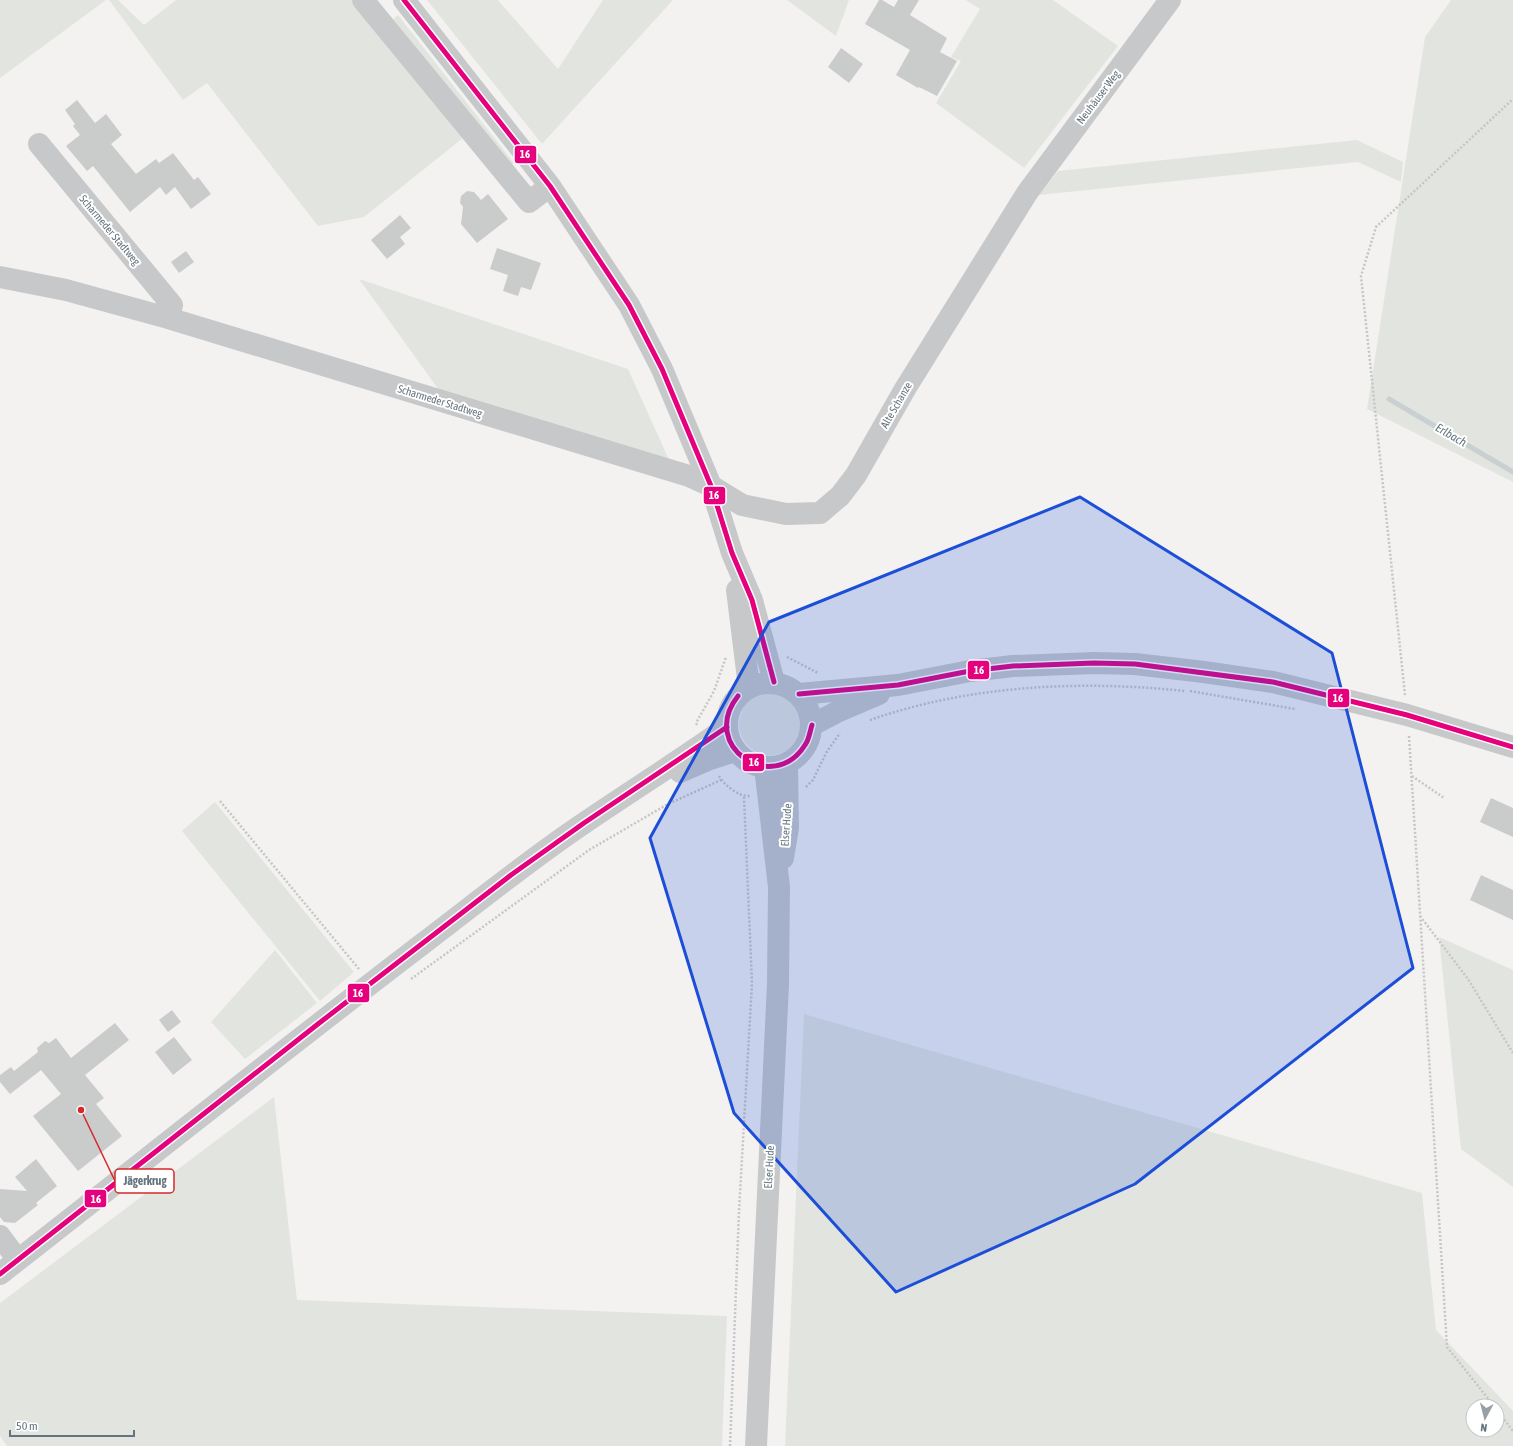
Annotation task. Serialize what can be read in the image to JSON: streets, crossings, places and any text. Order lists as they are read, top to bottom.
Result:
{
  "streets": {
    "street": [
      "Neuhäuser Weg",
      "Scharmeder Stadtweg",
      "Alte Schanze",
      "Elser Hude"
    ]
  },
  "crossings": [
    ["Neuhäuser Weg", "Alte Schanze"],
    ["Scharmeder Stadtweg", "Alte Schanze"]
  ],
  "water": ["Erlbach"],
  "places": ["Jägerkrug"],
  "lines": ["transit line 16"],
  "scale_bar": "50 m",
  "north": "bottom"
}
